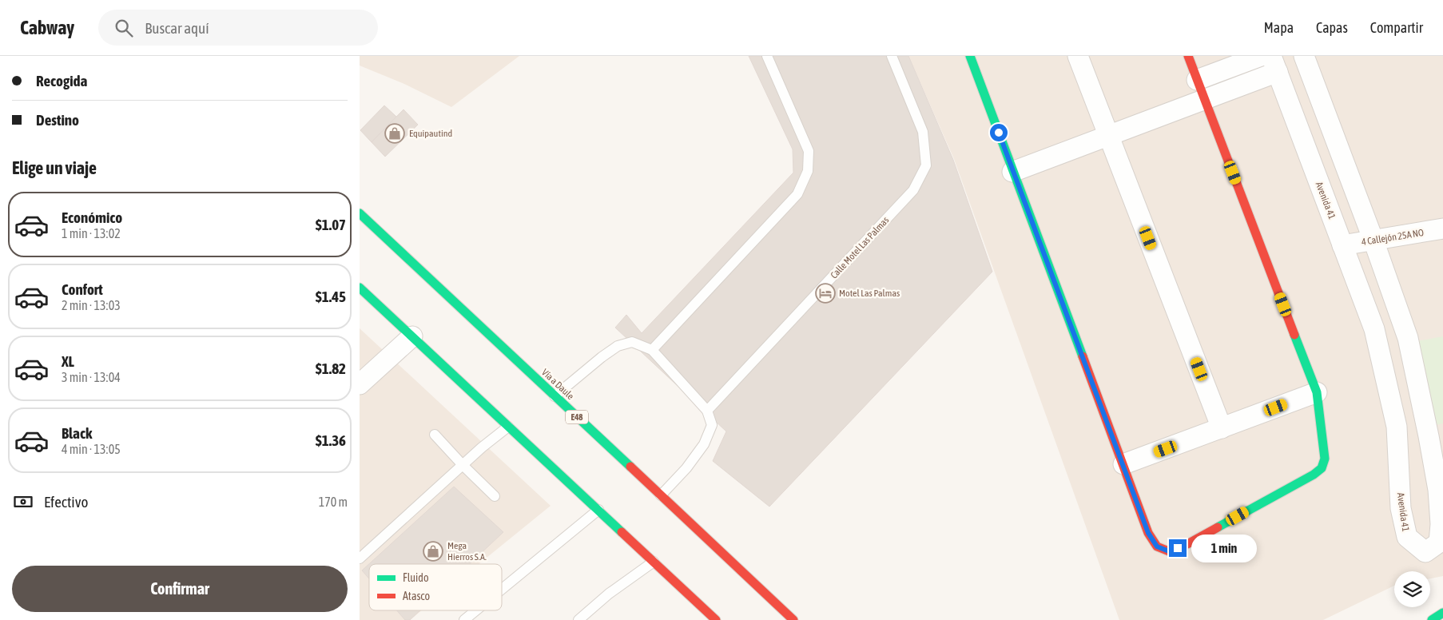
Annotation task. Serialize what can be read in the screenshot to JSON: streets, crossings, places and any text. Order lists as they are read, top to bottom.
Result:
{
  "streets": {
    "main road": ["Vía a Daule", "E48"],
    "street": ["Avenida 41", "4 Callejón 25A NO"],
    "lane": ["Calle Motel Las Palmas"]
  },
  "crossings": [
    ["Avenida 41", "4 Callejón 25A NO"]
  ],
  "places": {
    "shop": ["Equipautind", "Mega Hierros S.A."],
    "hotel": ["Motel Las Palmas"]
  },
  "legend": ["Fluido", "Atasco"],
  "page": {
    "header": "Cabway",
    "search": "Buscar aquí",
    "nav": ["Mapa", "Capas", "Compartir"],
    "banner": ["Recogida", "Destino"],
    "heading": "Elige un viaje",
    "list": [
      {
        "name": "Económico",
        "note": "1 min · 13:02",
        "value": "$1.07"
      },
      {
        "name": "Confort",
        "note": "2 min · 13:03",
        "value": "$1.45"
      },
      {
        "name": "XL",
        "note": "3 min · 13:04",
        "value": "$1.82"
      },
      {
        "name": "Black",
        "note": "4 min · 13:05",
        "value": "$1.36"
      }
    ],
    "pay": ["Efectivo", "170 m"],
    "bubble": "1 min",
    "buttons": "Confirmar"
  }
}
